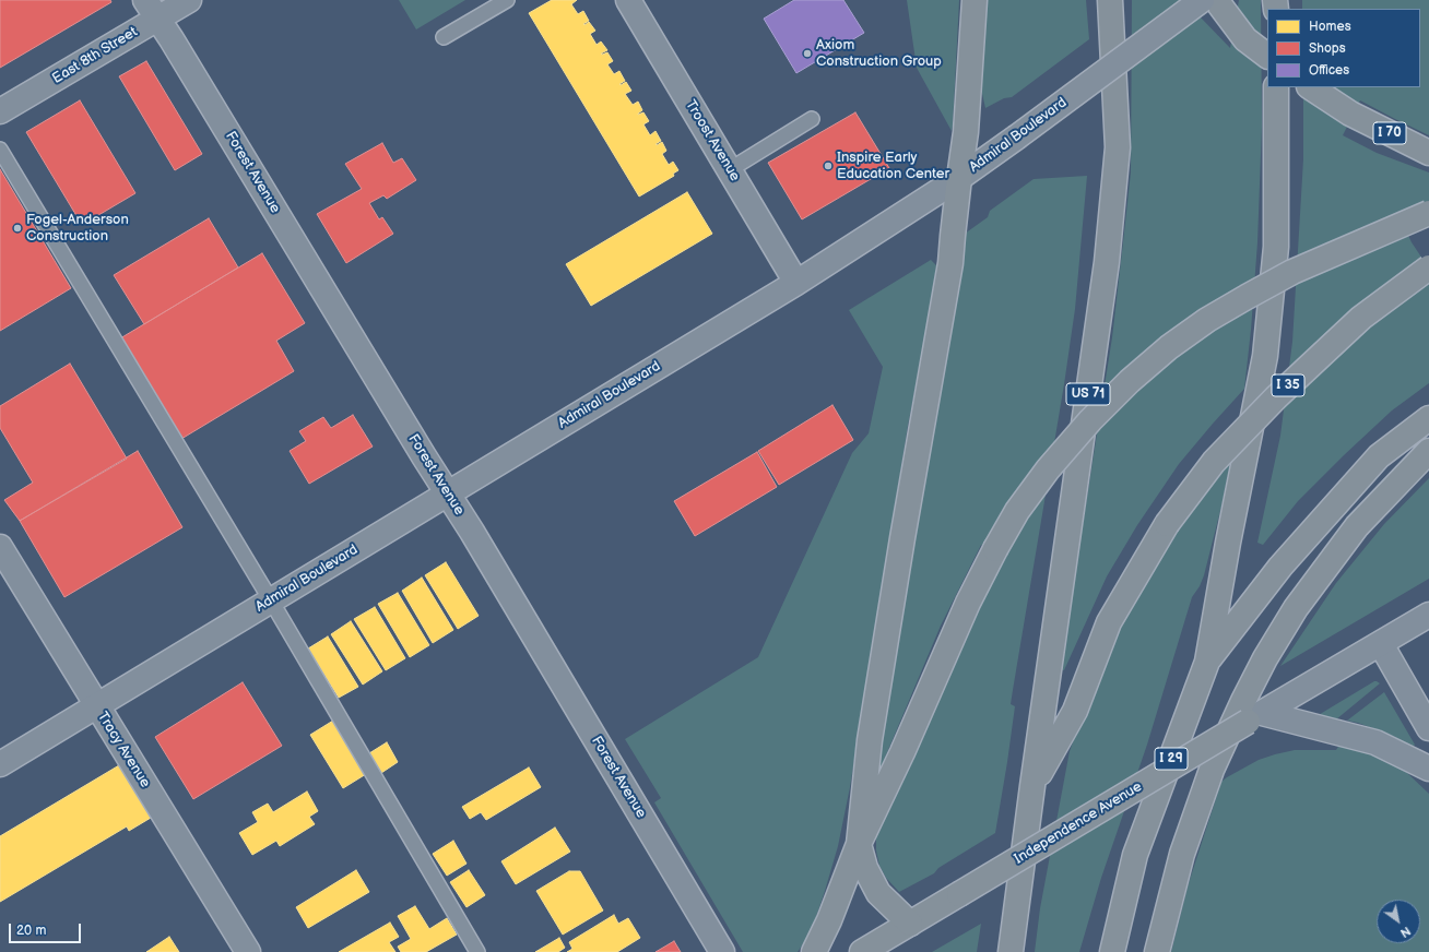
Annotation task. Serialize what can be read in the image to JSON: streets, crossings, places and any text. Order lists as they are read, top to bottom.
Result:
{
  "streets": {
    "main road": [
      "I 70",
      "I 35",
      "US 71",
      "I 29",
      "Independence Avenue"
    ],
    "street": [
      "East 8th Street",
      "Admiral Boulevard",
      "Troost Avenue",
      "Forest Avenue",
      "Tracy Avenue"
    ]
  },
  "crossings": [
    ["East 8th Street", "Forest Avenue"],
    ["Admiral Boulevard", "Troost Avenue"],
    ["Admiral Boulevard", "Forest Avenue"],
    ["Admiral Boulevard", "Tracy Avenue"],
    ["I 35", "US 71"]
  ],
  "places": ["Axiom Construction Group", "Inspire Early Education Center", "Fogel-Anderson Construction"],
  "legend": ["Homes", "Shops", "Offices"],
  "scale_bar": "20 m",
  "north": "bottom right"
}
